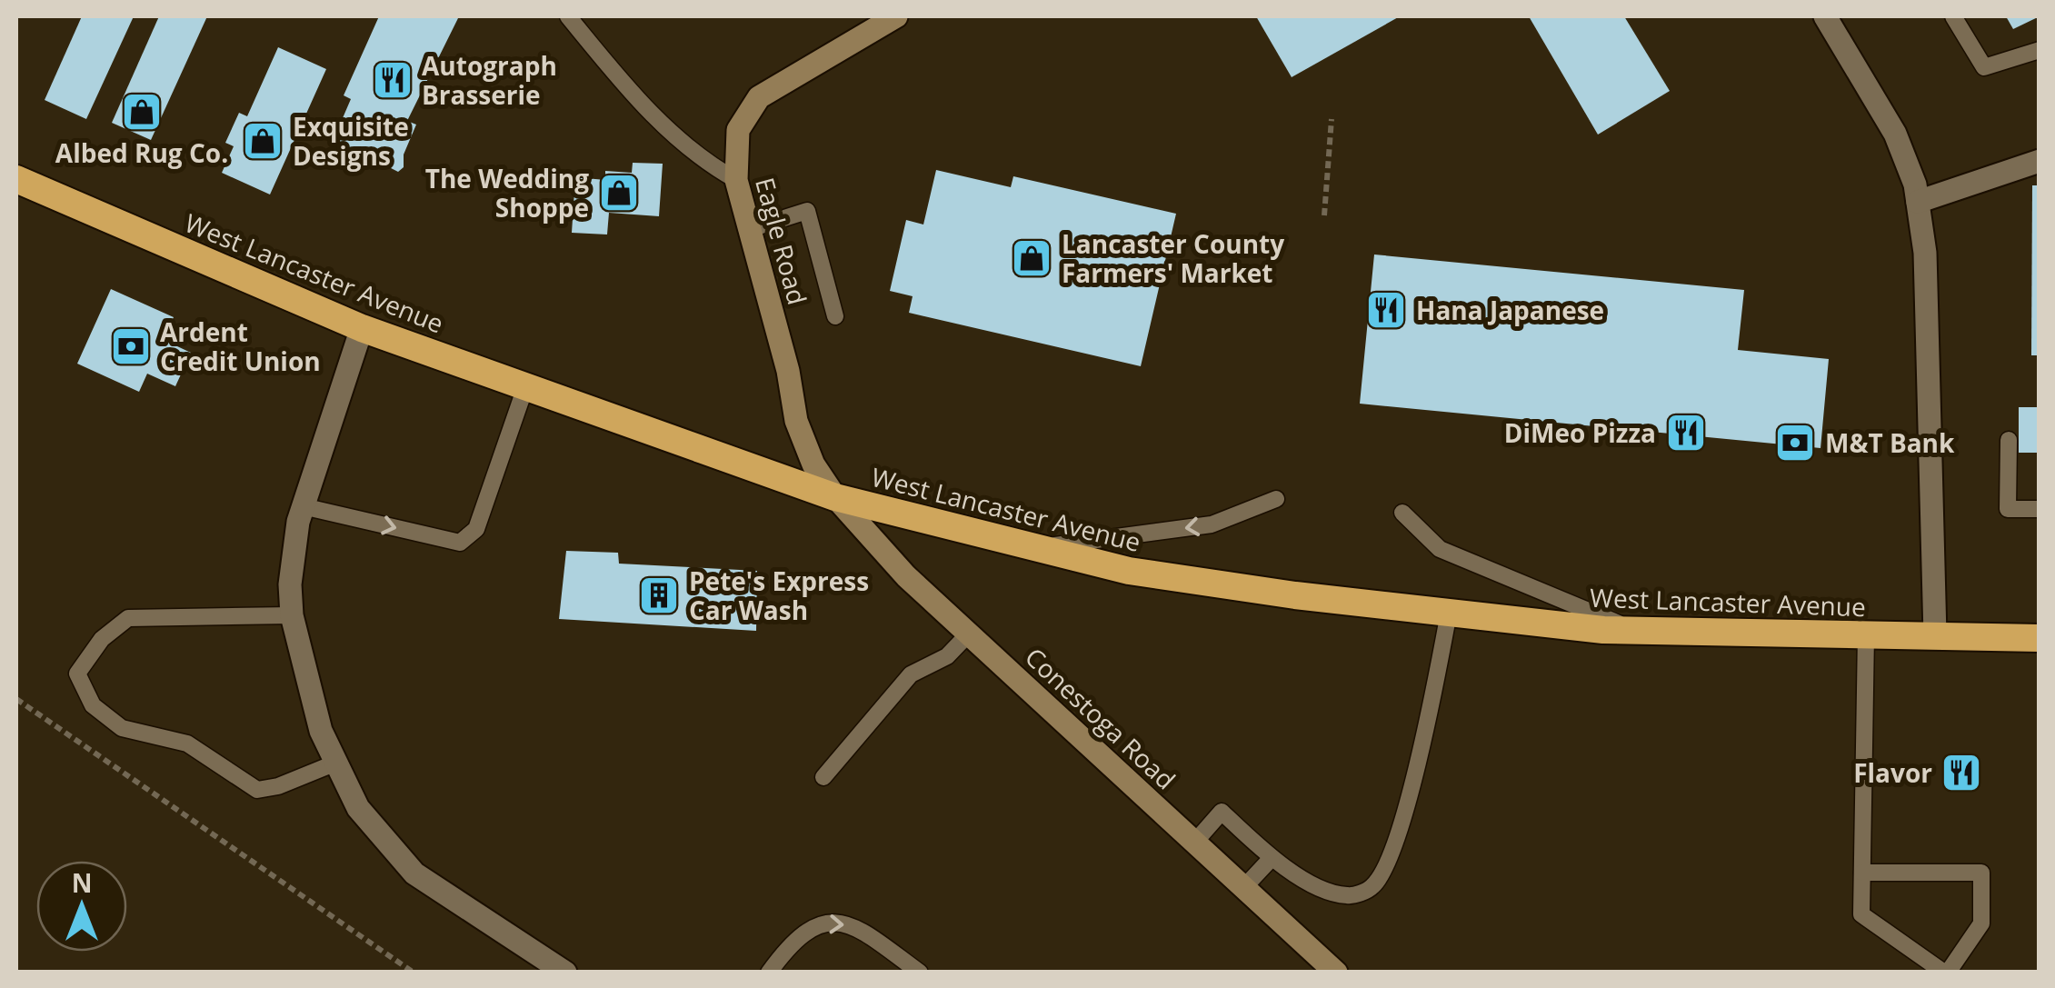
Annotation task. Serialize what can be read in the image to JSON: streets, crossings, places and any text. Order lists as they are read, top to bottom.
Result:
{
  "streets": {
    "highway": ["West Lancaster Avenue"],
    "main road": ["Eagle Road", "Conestoga Road"]
  },
  "crossings": [
    ["Eagle Road", "West Lancaster Avenue"],
    ["Eagle Road", "Conestoga Road"],
    ["West Lancaster Avenue", "Conestoga Road"]
  ],
  "places": {
    "restaurant": [
      "Autograph Brasserie",
      "Hana Japanese",
      "DiMeo Pizza",
      "Flavor"
    ],
    "shop": [
      "Albed Rug Co.",
      "Exquisite Designs",
      "The Wedding Shoppe",
      "Lancaster County Farmers' Market"
    ],
    "bank": ["Ardent Credit Union", "M&T Bank"],
    "building": ["Pete's Express Car Wash"]
  },
  "north": "top"
}
